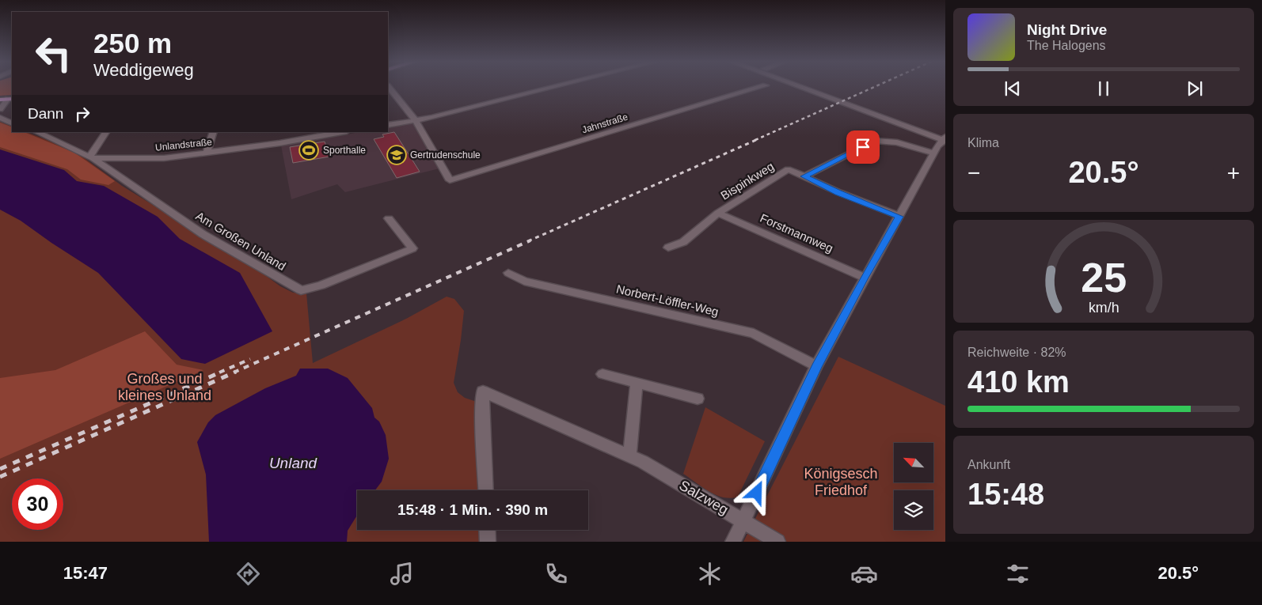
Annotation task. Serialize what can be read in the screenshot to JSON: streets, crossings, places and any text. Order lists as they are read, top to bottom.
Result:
{
  "streets": {
    "street": [
      "Jahnstraße",
      "Unlandstraße",
      "Bispinkweg",
      "Forstmannweg",
      "Am Großen Unland",
      "Norbert-Löffler-Weg",
      "Salzweg"
    ]
  },
  "crossings": [
    ["Unlandstraße", "Am Großen Unland"],
    ["Bispinkweg", "Forstmannweg"]
  ],
  "water": ["Unland"],
  "parks": ["Großes und kleines Unland", "Königsesch Friedhof"],
  "places": {
    "sports": ["Sporthalle"],
    "school or university": ["Gertrudenschule"]
  },
  "north": "top left",
  "page": {
    "turn": ["250 m", "Weddigeweg"],
    "song": ["Night Drive", "The Halogens"],
    "then": "Dann",
    "tile": [
      "Klima",
      ["Reichweite · 82%", "410 km"],
      ["Ankunft", "15:48"]
    ],
    "heat": ["−", "20.5°", "+"],
    "limit": "30",
    "trip": "15:48 · 1 Min. · 390 m",
    "tabs": ["15:47", "20.5°"],
    "gauge": ["25", "km/h"]
  }
}
